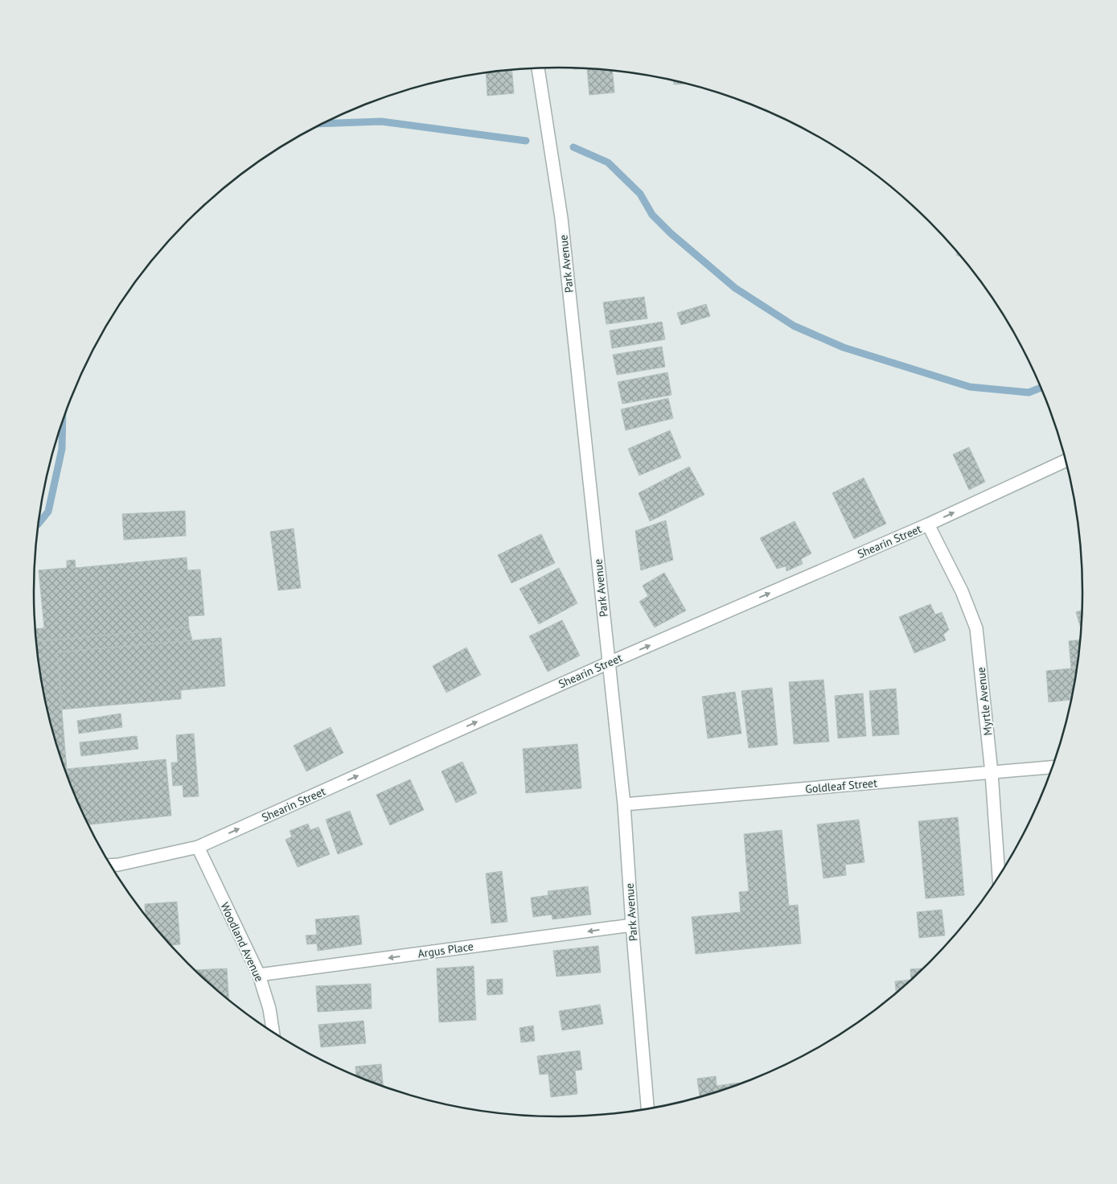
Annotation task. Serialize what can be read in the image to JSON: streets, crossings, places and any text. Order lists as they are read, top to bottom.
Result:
{
  "streets": {
    "street": [
      "Park Avenue",
      "Shearin Street",
      "Myrtle Avenue",
      "Goldleaf Street",
      "Woodland Avenue",
      "Argus Place"
    ]
  },
  "crossings": [
    ["Park Avenue", "Shearin Street"],
    ["Park Avenue", "Goldleaf Street"],
    ["Park Avenue", "Argus Place"],
    ["Shearin Street", "Myrtle Avenue"],
    ["Shearin Street", "Woodland Avenue"],
    ["Myrtle Avenue", "Goldleaf Street"],
    ["Woodland Avenue", "Argus Place"]
  ],
  "one_way": ["Shearin Street", "Argus Place"]
}
